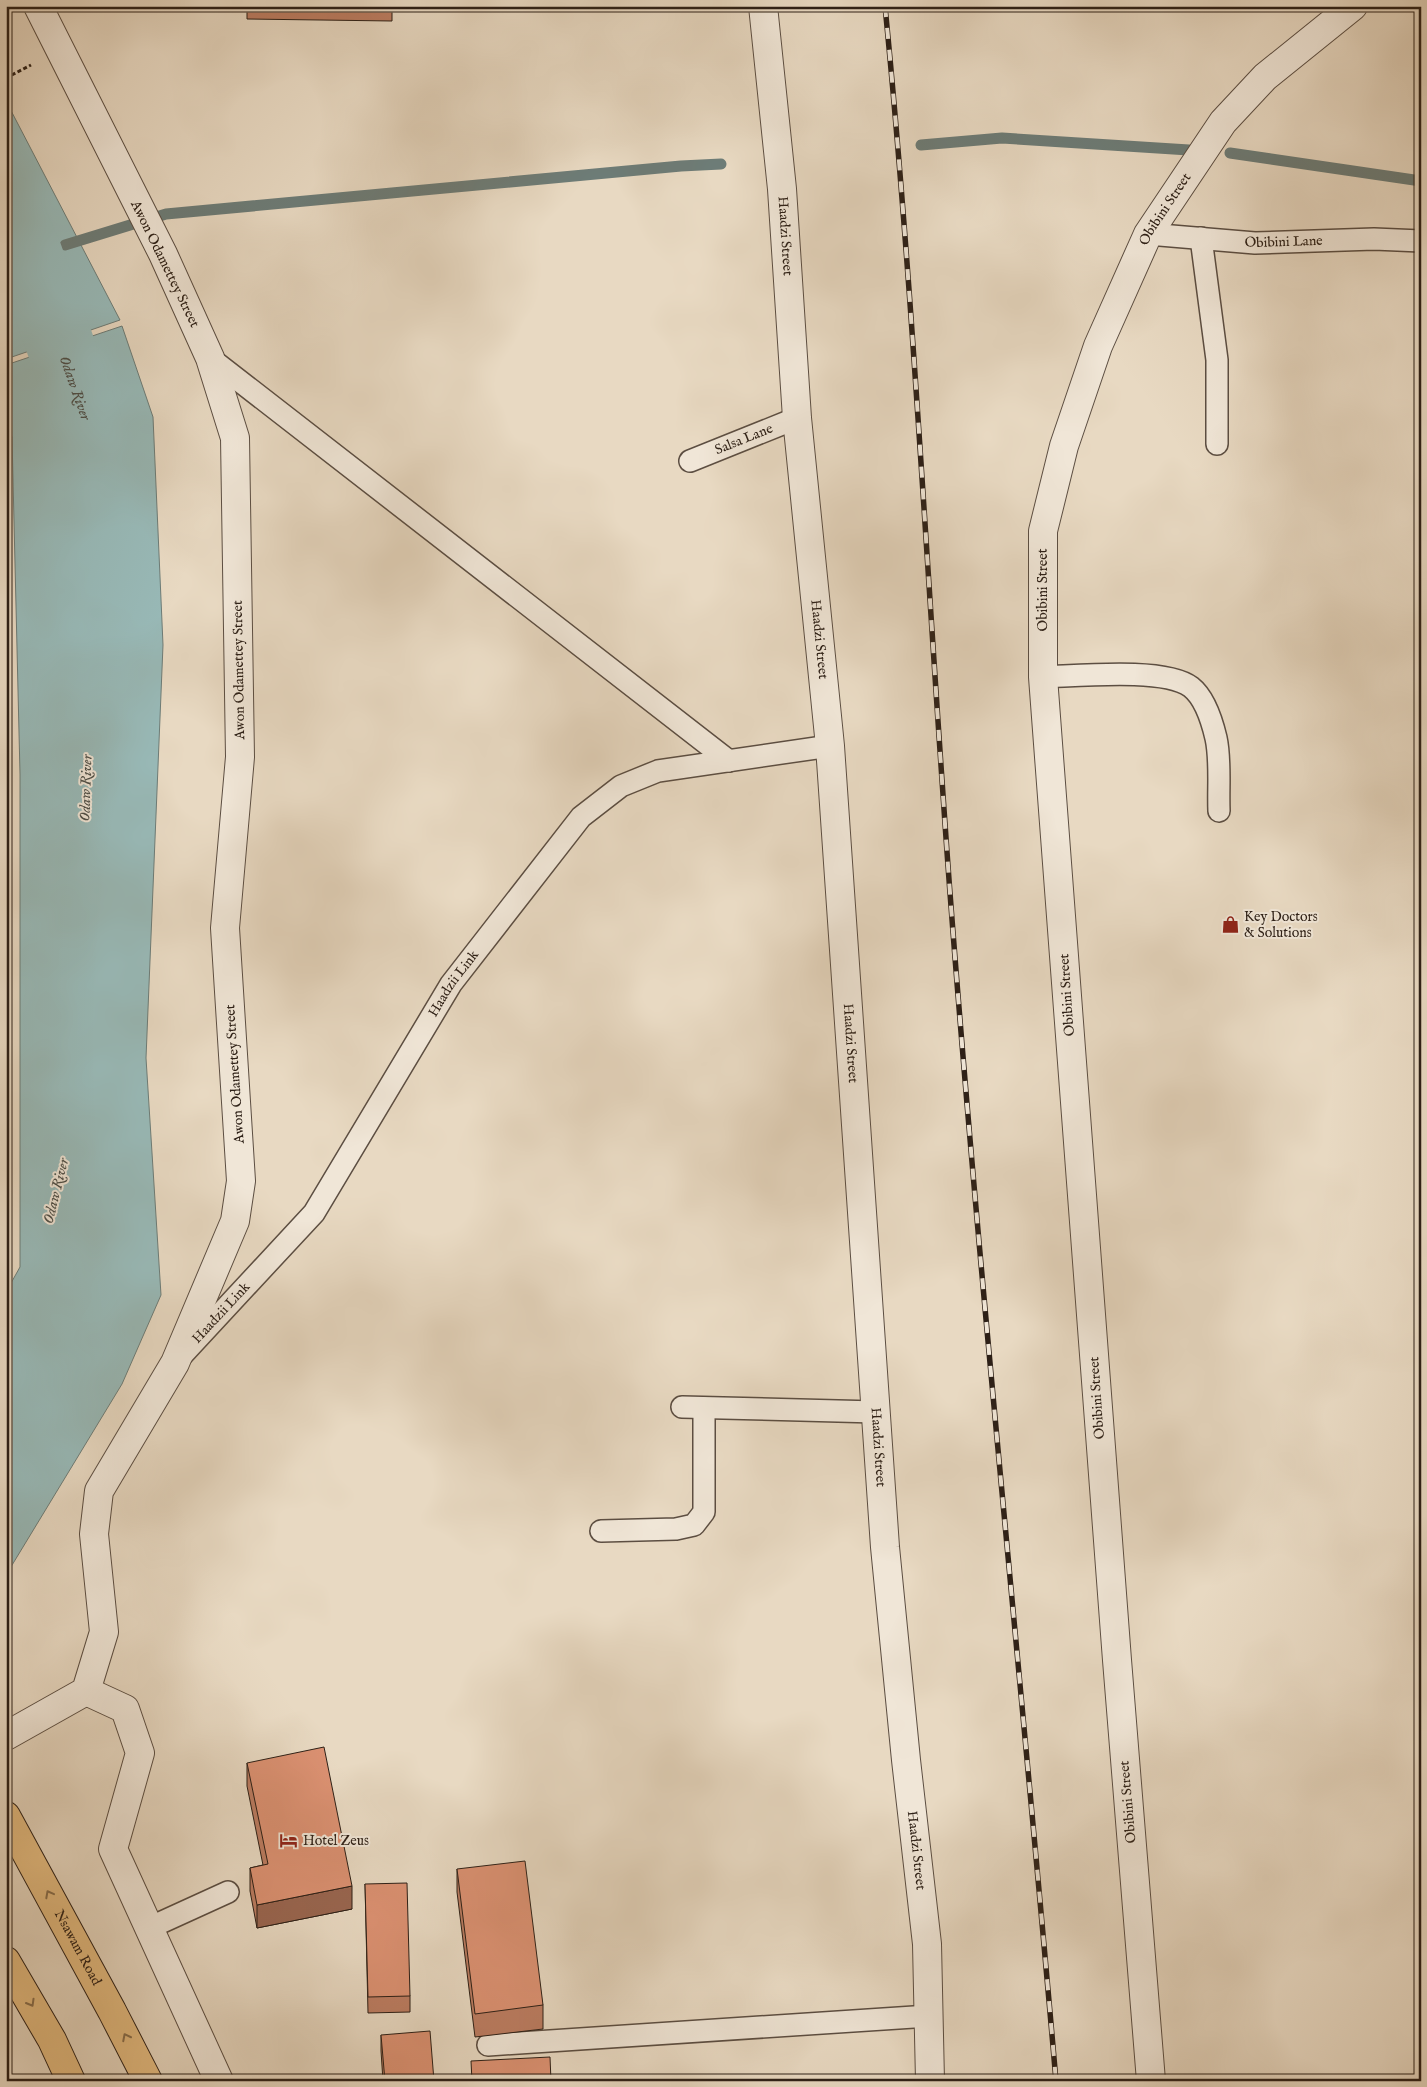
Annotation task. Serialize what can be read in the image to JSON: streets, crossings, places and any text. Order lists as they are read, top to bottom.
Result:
{
  "streets": {
    "highway": ["Nsawam Road"],
    "street": ["Obibini Street", "Haadzi Street", "Awon Odamettey Street"],
    "lane": ["Obibini Lane", "Salsa Lane", "Haadzii Link"]
  },
  "crossings": [
    ["Obibini Street", "Obibini Lane"],
    ["Haadzi Street", "Salsa Lane"],
    ["Haadzi Street", "Haadzii Link"],
    ["Awon Odamettey Street", "Haadzii Link"]
  ],
  "water": ["Odaw River"],
  "places": {
    "shop": ["Key Doctors & Solutions"],
    "hotel": ["Hotel Zeus"]
  }
}
